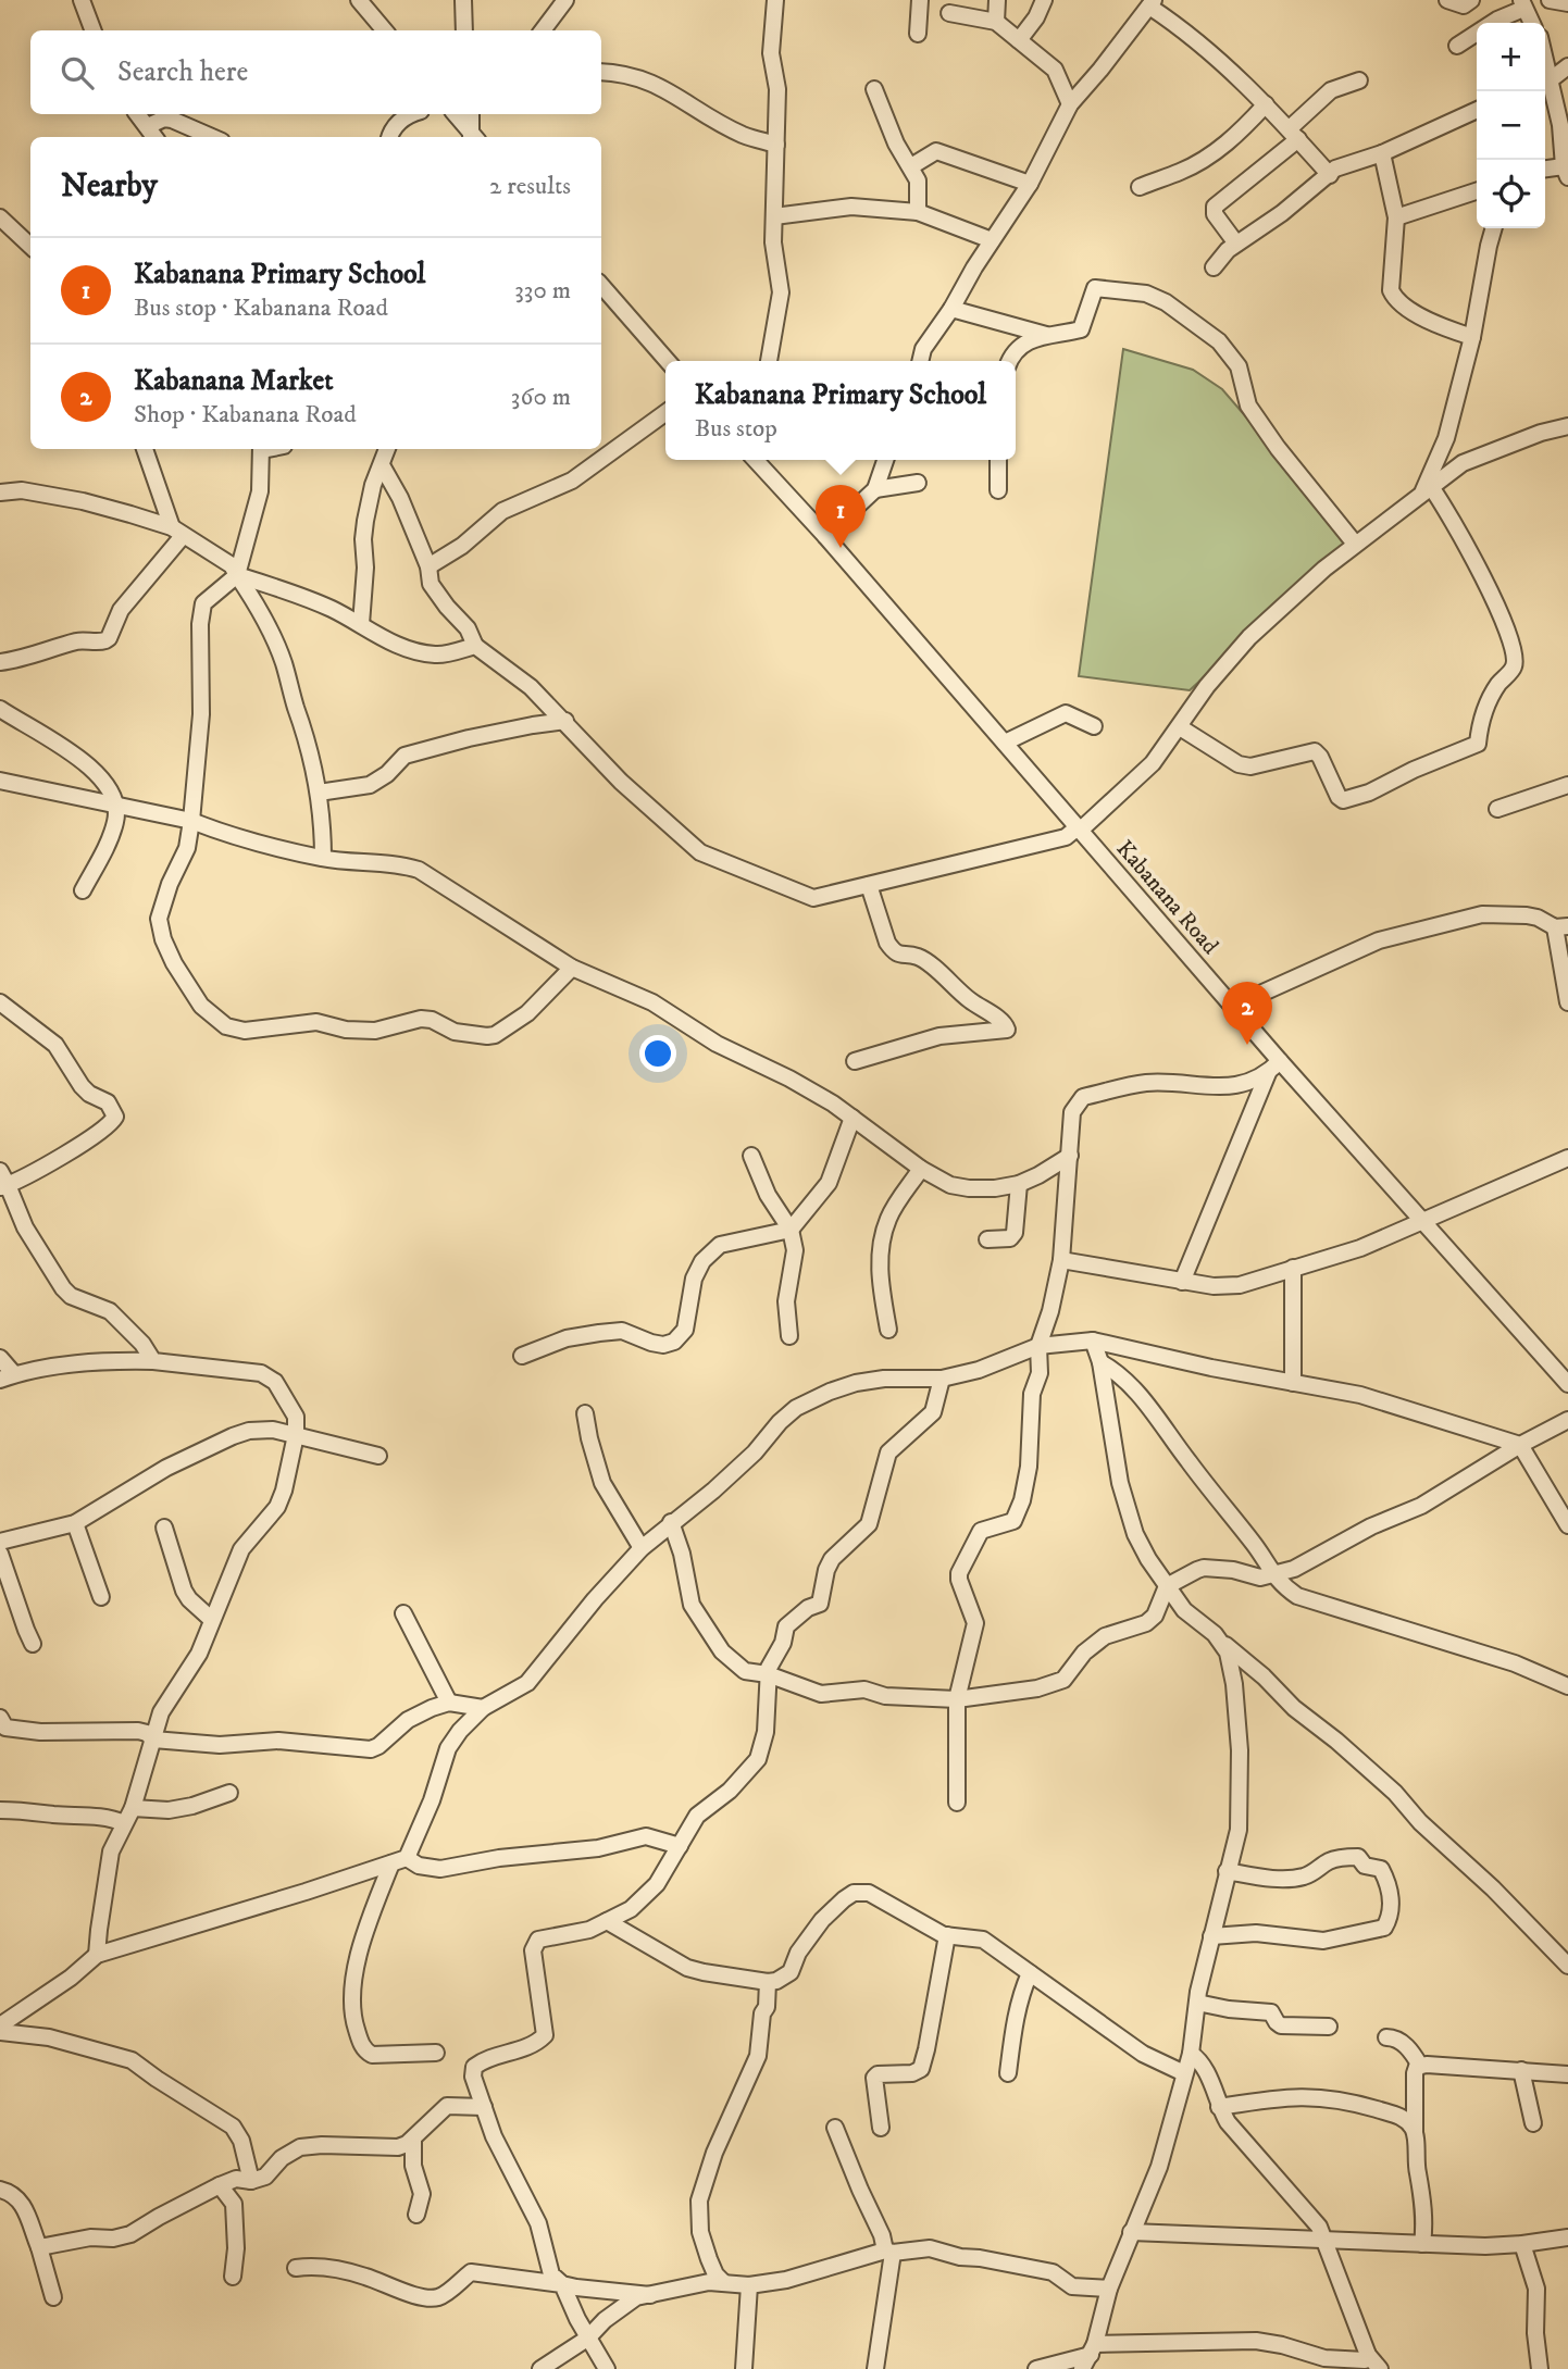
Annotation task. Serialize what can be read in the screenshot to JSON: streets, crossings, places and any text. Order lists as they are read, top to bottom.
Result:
{
  "streets": {
    "street": ["Kabanana Road"]
  },
  "page": {
    "map_buttons": ["+", "−"],
    "search": "Search here",
    "heading": ["Nearby", "2 results"],
    "list": [
      {
        "mark": "1",
        "name": "Kabanana Primary School",
        "note": "Bus stop · Kabanana Road",
        "value": "330 m"
      },
      {
        "mark": "2",
        "name": "Kabanana Market",
        "note": "Shop · Kabanana Road",
        "value": "360 m"
      }
    ],
    "popup": ["Kabanana Primary School", "Bus stop"],
    "pins": ["1", "2"]
  }
}
